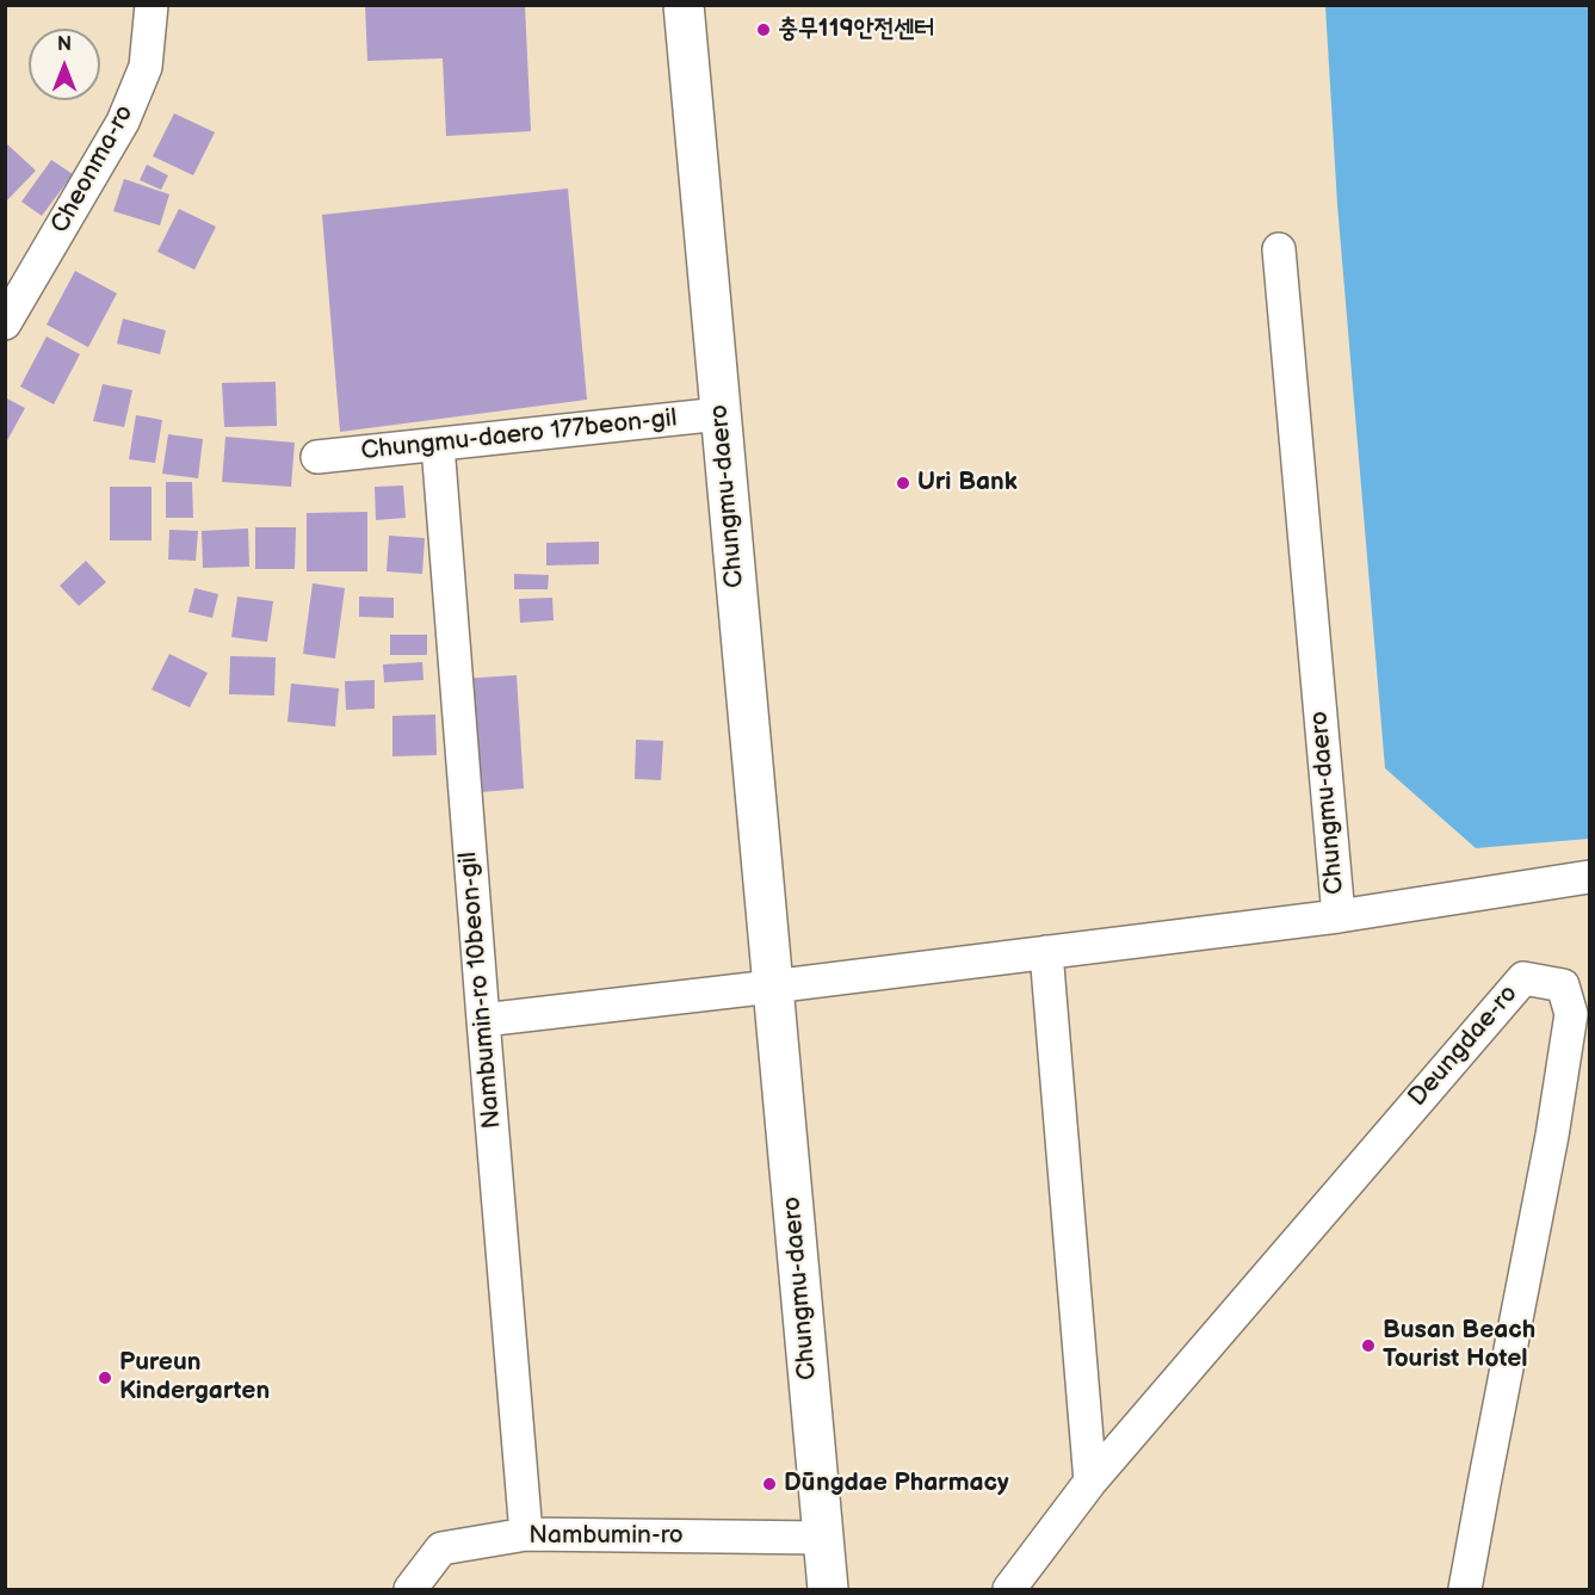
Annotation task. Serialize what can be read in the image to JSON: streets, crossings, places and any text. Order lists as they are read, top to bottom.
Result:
{
  "streets": {
    "main road": ["Chungmu-daero"],
    "street": [
      "Cheonma-ro",
      "Chungmu-daero 177beon-gil",
      "Nambumin-ro 10beon-gil",
      "Deungdae-ro",
      "Nambumin-ro"
    ]
  },
  "crossings": [
    ["Chungmu-daero 177beon-gil", "Chungmu-daero"],
    ["Chungmu-daero 177beon-gil", "Nambumin-ro 10beon-gil"],
    ["Chungmu-daero", "Nambumin-ro 10beon-gil"],
    ["Chungmu-daero", "Nambumin-ro"],
    ["Nambumin-ro 10beon-gil", "Nambumin-ro"]
  ],
  "places": [
    "충무119안전센터",
    "Uri Bank",
    "Busan Beach Tourist Hotel",
    "Pureun Kindergarten",
    "Dūngdae Pharmacy"
  ],
  "north": "top"
}
